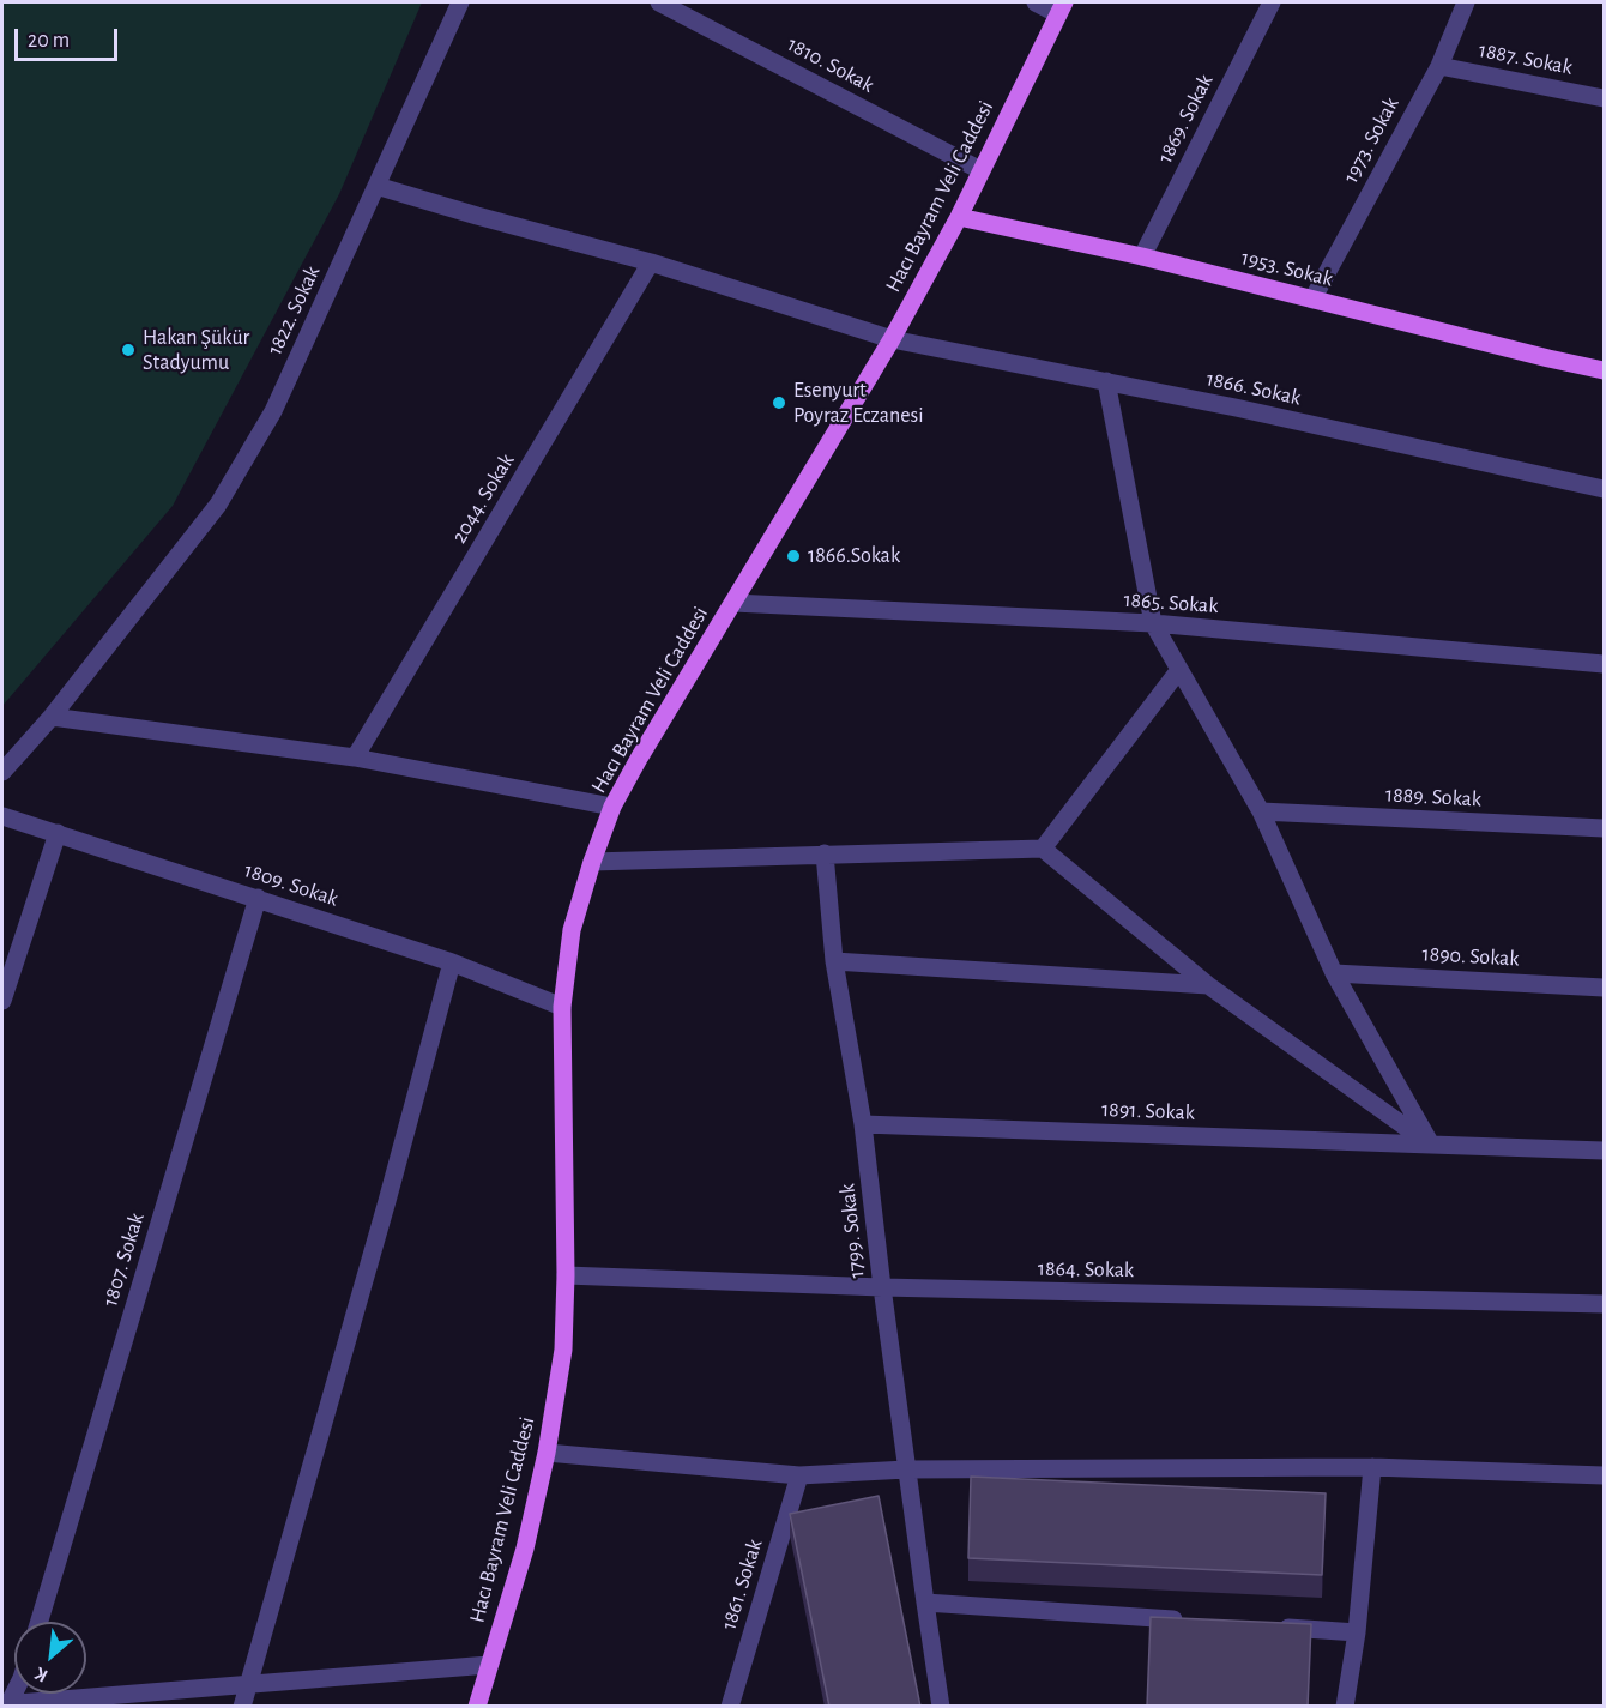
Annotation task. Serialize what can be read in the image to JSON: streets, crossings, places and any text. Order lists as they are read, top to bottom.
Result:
{
  "streets": {
    "main road": ["Hacı Bayram Veli Caddesi", "1953. Sokak"],
    "street": [
      "1887. Sokak",
      "1810. Sokak",
      "1869. Sokak",
      "1973. Sokak",
      "1822. Sokak",
      "1866. Sokak",
      "2044. Sokak",
      "1865. Sokak",
      "1889. Sokak",
      "1809. Sokak",
      "1890. Sokak",
      "1891. Sokak",
      "1799. Sokak",
      "1807. Sokak",
      "1864. Sokak",
      "1861. Sokak"
    ]
  },
  "crossings": [
    ["1887. Sokak", "1973. Sokak"],
    ["1810. Sokak", "Hacı Bayram Veli Caddesi"],
    ["1869. Sokak", "1953. Sokak"],
    ["1973. Sokak", "1953. Sokak"],
    ["Hacı Bayram Veli Caddesi", "1953. Sokak"],
    ["Hacı Bayram Veli Caddesi", "1866. Sokak"],
    ["Hacı Bayram Veli Caddesi", "1865. Sokak"],
    ["Hacı Bayram Veli Caddesi", "1809. Sokak"],
    ["Hacı Bayram Veli Caddesi", "1864. Sokak"],
    ["1822. Sokak", "1866. Sokak"],
    ["1866. Sokak", "2044. Sokak"],
    ["1809. Sokak", "1807. Sokak"],
    ["1891. Sokak", "1799. Sokak"],
    ["1799. Sokak", "1864. Sokak"]
  ],
  "places": ["Hakan Şükür Stadyumu", "Esenyurt Poyraz Eczanesi", "1866.Sokak"],
  "scale_bar": "20 m",
  "north": "bottom left"
}
